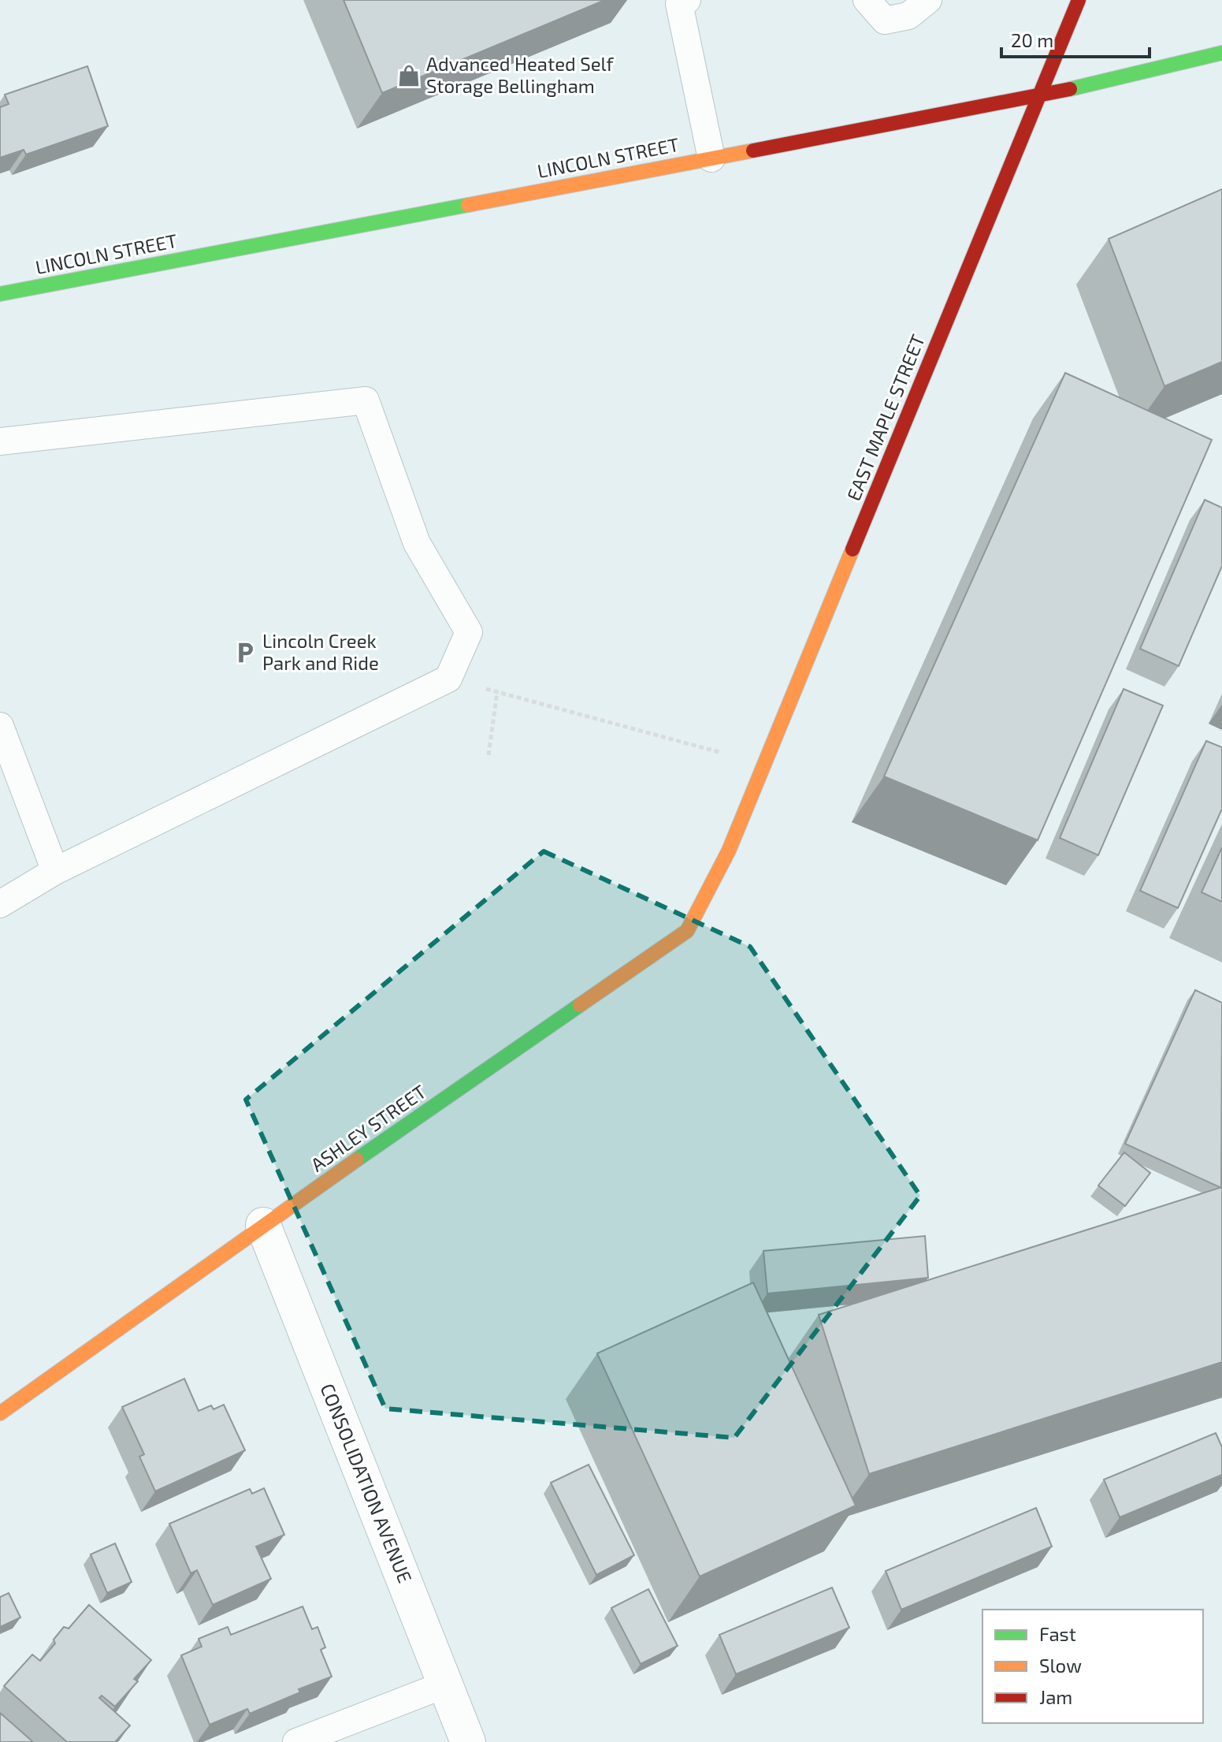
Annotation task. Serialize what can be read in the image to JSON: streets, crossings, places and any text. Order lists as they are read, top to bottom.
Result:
{
  "streets": {
    "street": [
      "LINCOLN STREET",
      "EAST MAPLE STREET",
      "ASHLEY STREET",
      "CONSOLIDATION AVENUE"
    ]
  },
  "crossings": [
    ["LINCOLN STREET", "EAST MAPLE STREET"],
    ["EAST MAPLE STREET", "ASHLEY STREET"],
    ["ASHLEY STREET", "CONSOLIDATION AVENUE"]
  ],
  "places": {
    "shop": ["Advanced Heated Self Storage Bellingham"],
    "parking": ["Lincoln Creek Park and Ride"]
  },
  "legend": ["Fast", "Slow", "Jam"],
  "scale_bar": "20 m"
}
